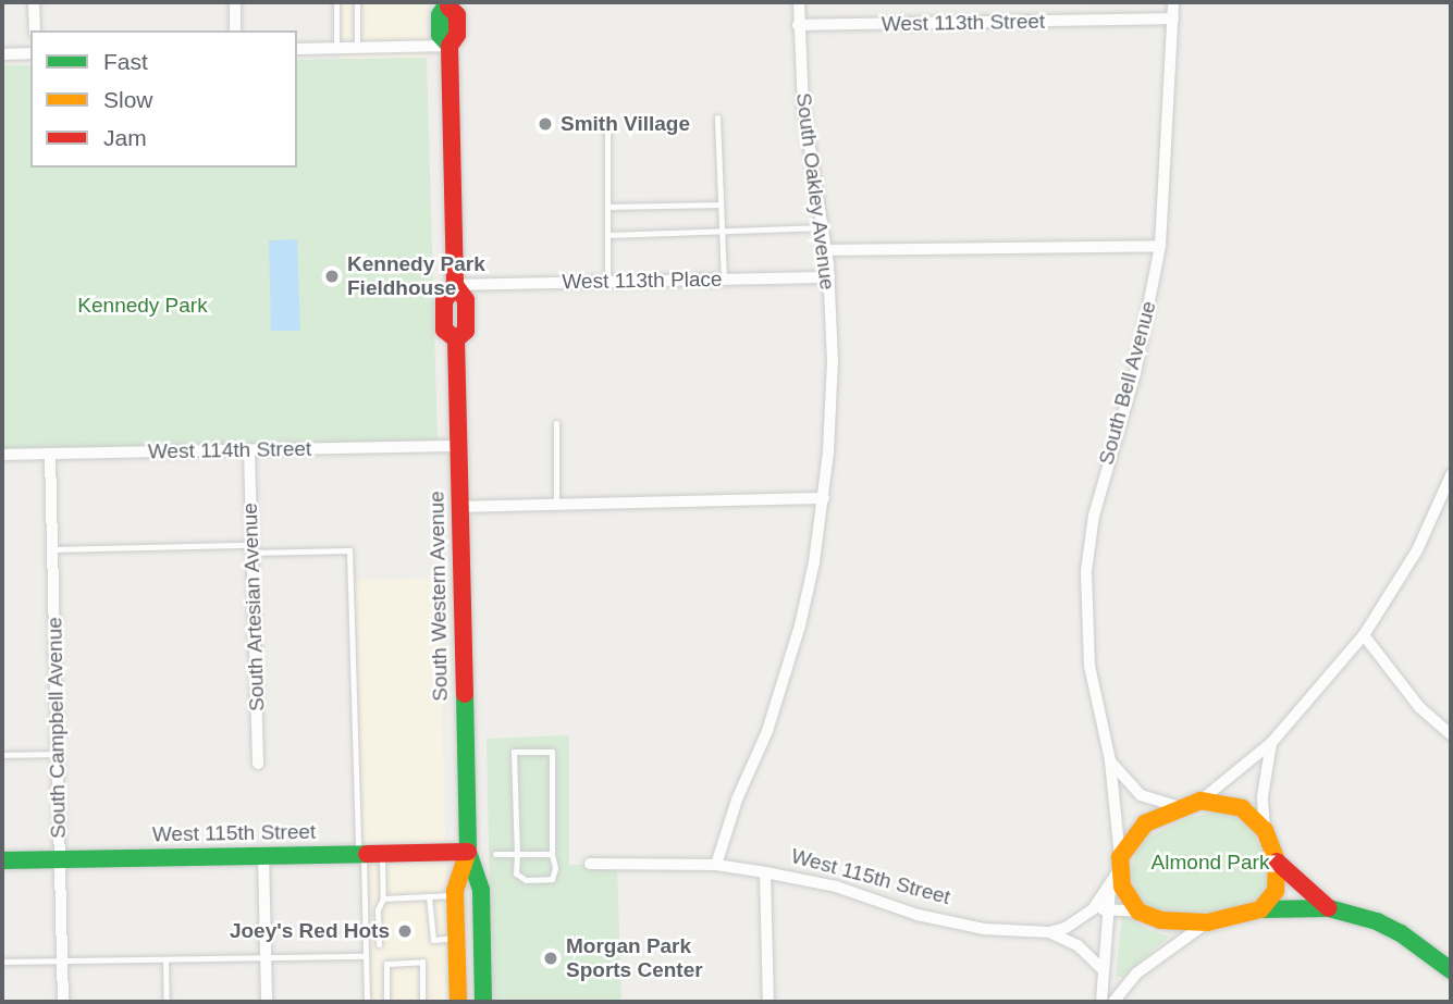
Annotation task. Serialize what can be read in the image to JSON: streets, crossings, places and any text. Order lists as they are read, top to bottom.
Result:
{
  "streets": {
    "street": [
      "West 113th Street",
      "South Oakley Avenue",
      "West 113th Place",
      "South Bell Avenue",
      "West 114th Street",
      "South Western Avenue",
      "South Artesian Avenue",
      "South Campbell Avenue",
      "West 115th Street"
    ]
  },
  "crossings": [
    ["West 113th Street", "South Oakley Avenue"],
    ["West 113th Street", "South Bell Avenue"],
    ["South Oakley Avenue", "West 113th Place"],
    ["South Oakley Avenue", "West 115th Street"],
    ["West 113th Place", "South Western Avenue"],
    ["South Bell Avenue", "West 115th Street"],
    ["West 114th Street", "South Western Avenue"],
    ["West 114th Street", "South Artesian Avenue"],
    ["West 114th Street", "South Campbell Avenue"],
    ["South Western Avenue", "West 115th Street"],
    ["South Campbell Avenue", "West 115th Street"]
  ],
  "parks": ["Kennedy Park", "Almond Park"],
  "places": [
    "Smith Village",
    "Kennedy Park Fieldhouse",
    "Joey's Red Hots",
    "Morgan Park Sports Center"
  ],
  "legend": ["Fast", "Slow", "Jam"]
}
